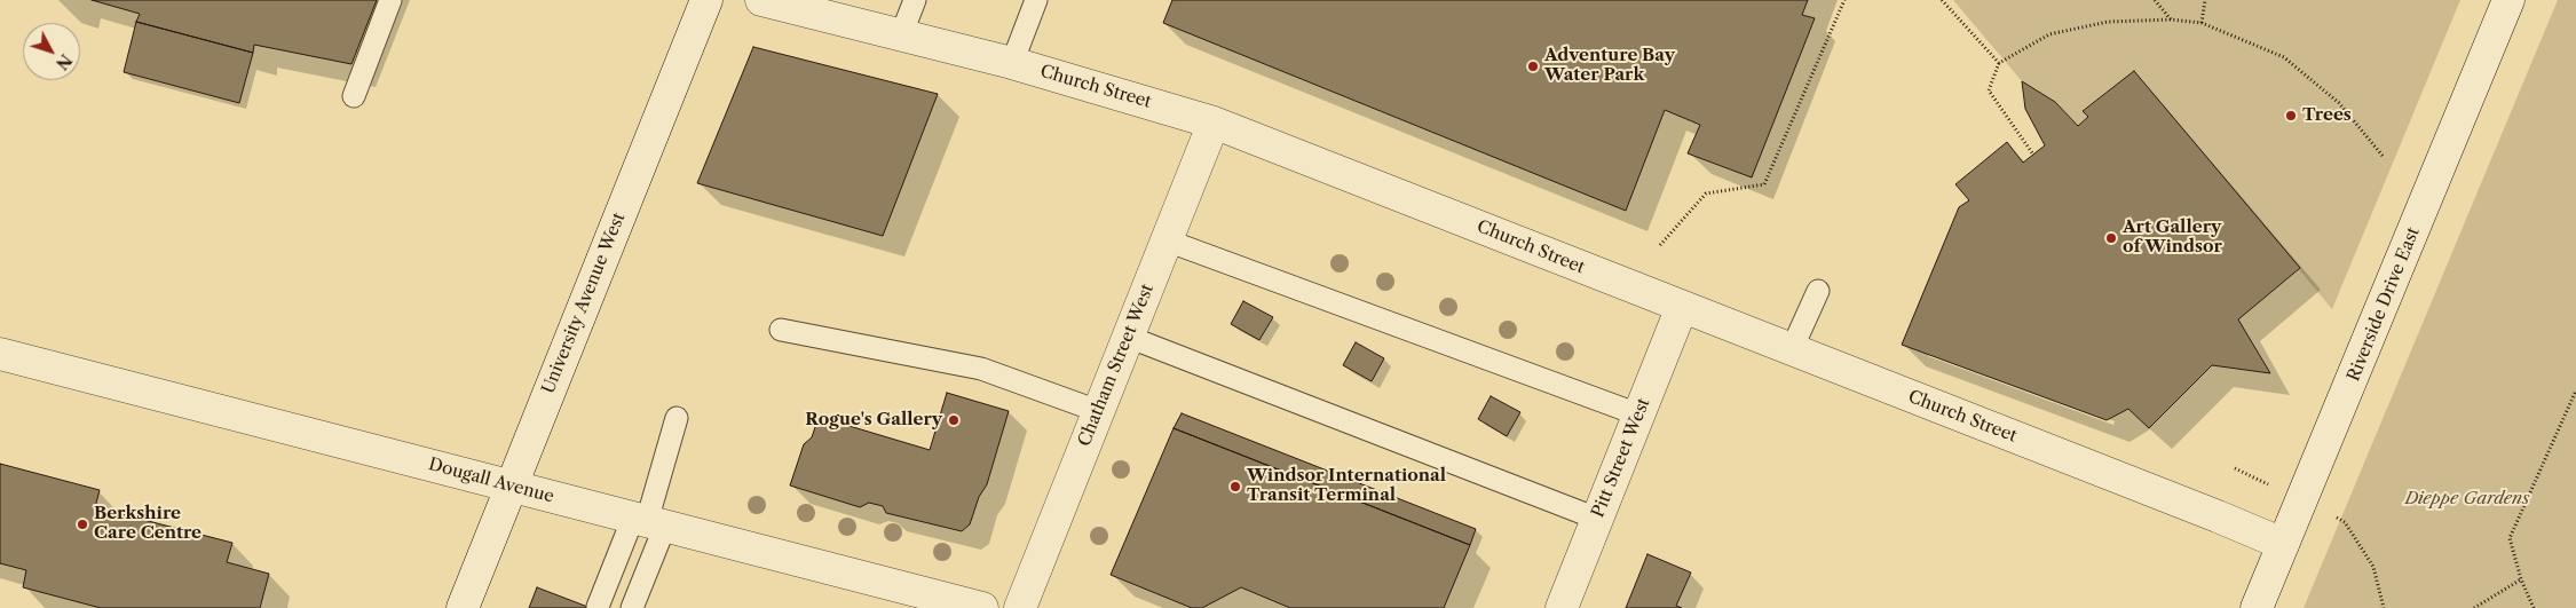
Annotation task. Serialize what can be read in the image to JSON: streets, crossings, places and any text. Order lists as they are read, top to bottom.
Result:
{
  "streets": {
    "street": [
      "Church Street",
      "University Avenue West",
      "Riverside Drive East",
      "Chatham Street West",
      "Pitt Street West",
      "Dougall Avenue"
    ]
  },
  "crossings": [
    ["Church Street", "Riverside Drive East"],
    ["Church Street", "Chatham Street West"],
    ["Church Street", "Pitt Street West"],
    ["University Avenue West", "Dougall Avenue"]
  ],
  "parks": ["Dieppe Gardens"],
  "places": [
    "Adventure Bay Water Park",
    "Trees",
    "Art Gallery of Windsor",
    "Rogue's Gallery",
    "Windsor International Transit Terminal",
    "Berkshire Care Centre"
  ],
  "north": "bottom right"
}
